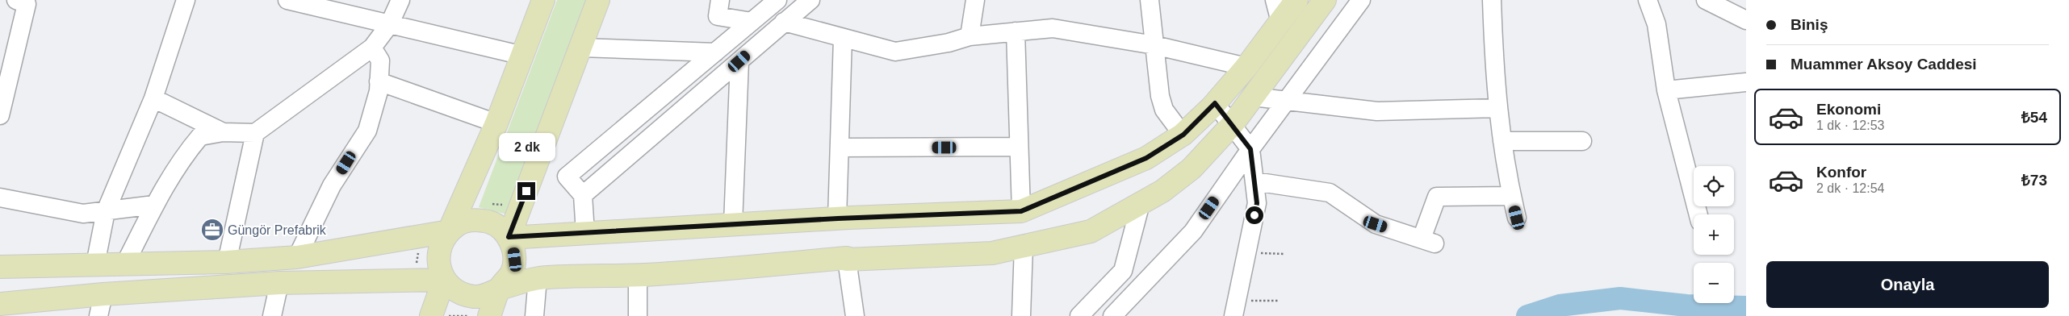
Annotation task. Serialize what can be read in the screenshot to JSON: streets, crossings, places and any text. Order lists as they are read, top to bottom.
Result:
{
  "places": {
    "office": ["Güngör Prefabrik"]
  },
  "page": {
    "banner": ["Biniş", "Muammer Aksoy Caddesi"],
    "list": [
      {
        "name": "Ekonomi",
        "note": "1 dk · 12:53",
        "value": "₺54"
      },
      {
        "name": "Konfor",
        "note": "2 dk · 12:54",
        "value": "₺73"
      }
    ],
    "bubble": "2 dk",
    "map_buttons": ["+", "−"],
    "buttons": "Onayla"
  }
}
